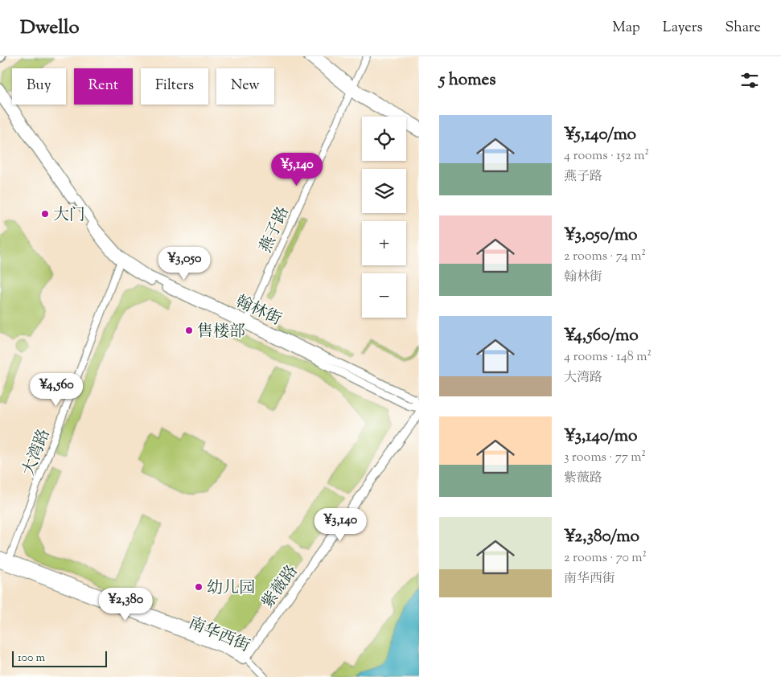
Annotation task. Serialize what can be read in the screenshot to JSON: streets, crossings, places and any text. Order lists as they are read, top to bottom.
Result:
{
  "streets": {
    "main road": ["紫薇路", "南华西街"],
    "street": ["燕子路", "翰林街", "大湾路"]
  },
  "crossings": [
    ["燕子路", "翰林街"],
    ["翰林街", "大湾路"],
    ["大湾路", "南华西街"],
    ["紫薇路", "南华西街"]
  ],
  "places": ["大门", "售楼部", "幼儿园"],
  "scale_bar": "100 m",
  "page": {
    "header": "Dwello",
    "nav": ["Map", "Layers", "Share"],
    "heading": "5 homes",
    "chip": [
      "Buy",
      "Rent",
      "Filters",
      "New"
    ],
    "list": [
      {
        "name": "¥5,140/mo",
        "note": "4 rooms · 152 m² · 燕子路"
      },
      {
        "name": "¥3,050/mo",
        "note": "2 rooms · 74 m² · 翰林街"
      },
      {
        "name": "¥4,560/mo",
        "note": "4 rooms · 148 m² · 大湾路"
      },
      {
        "name": "¥3,140/mo",
        "note": "3 rooms · 77 m² · 紫薇路"
      },
      {
        "name": "¥2,380/mo",
        "note": "2 rooms · 70 m² · 南华西街"
      }
    ],
    "map_buttons": ["+", "−"],
    "price": [
      "¥5,140",
      "¥3,050",
      "¥4,560",
      "¥3,140",
      "¥2,380"
    ],
    "scale": "100 m"
  }
}
